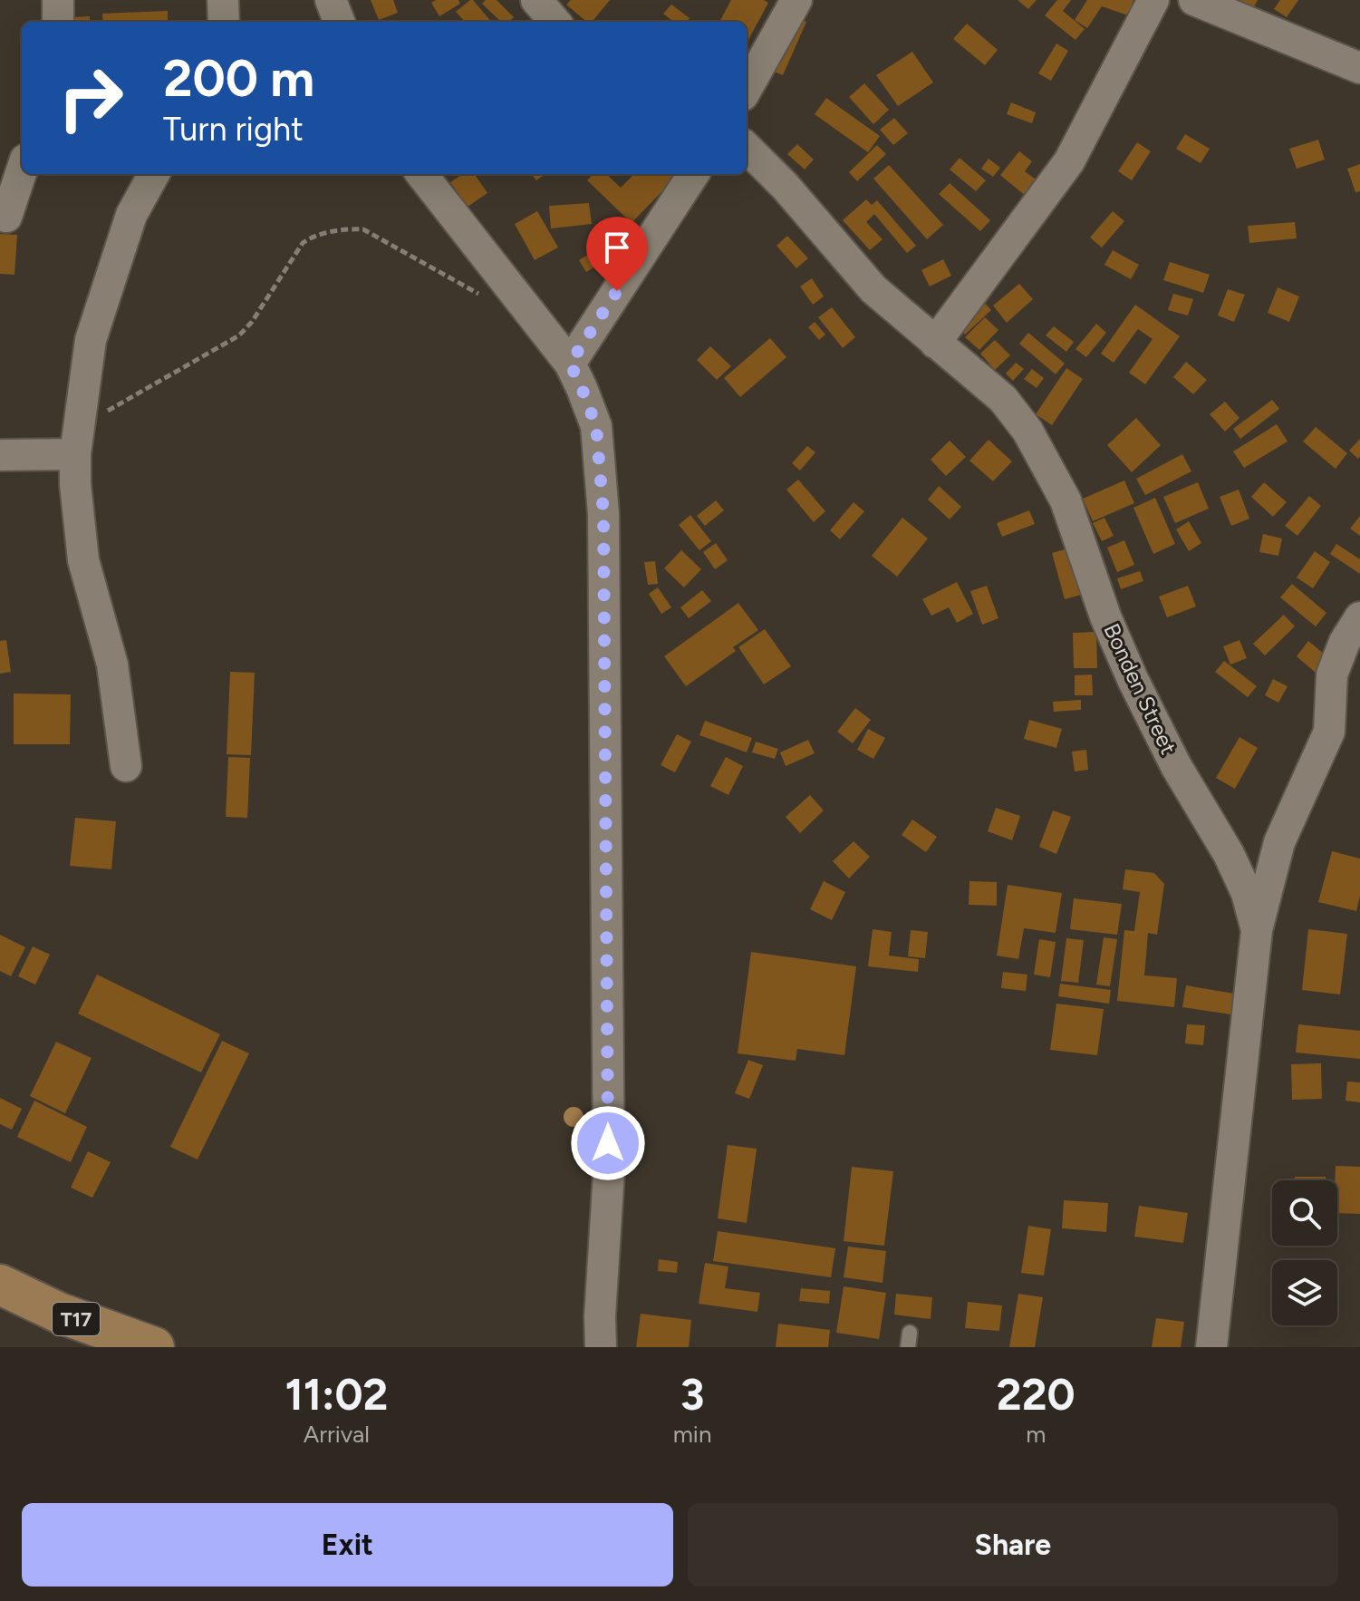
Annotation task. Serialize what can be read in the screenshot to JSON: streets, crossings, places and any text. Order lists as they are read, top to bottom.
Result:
{
  "streets": {
    "main road": ["T17"],
    "street": ["Bonden Street"]
  },
  "page": {
    "turn": ["200 m", "Turn right"],
    "eta": [
      "11:02",
      "Arrival",
      "3",
      "min",
      "220",
      "m"
    ],
    "buttons": ["Exit", "Share"]
  }
}
